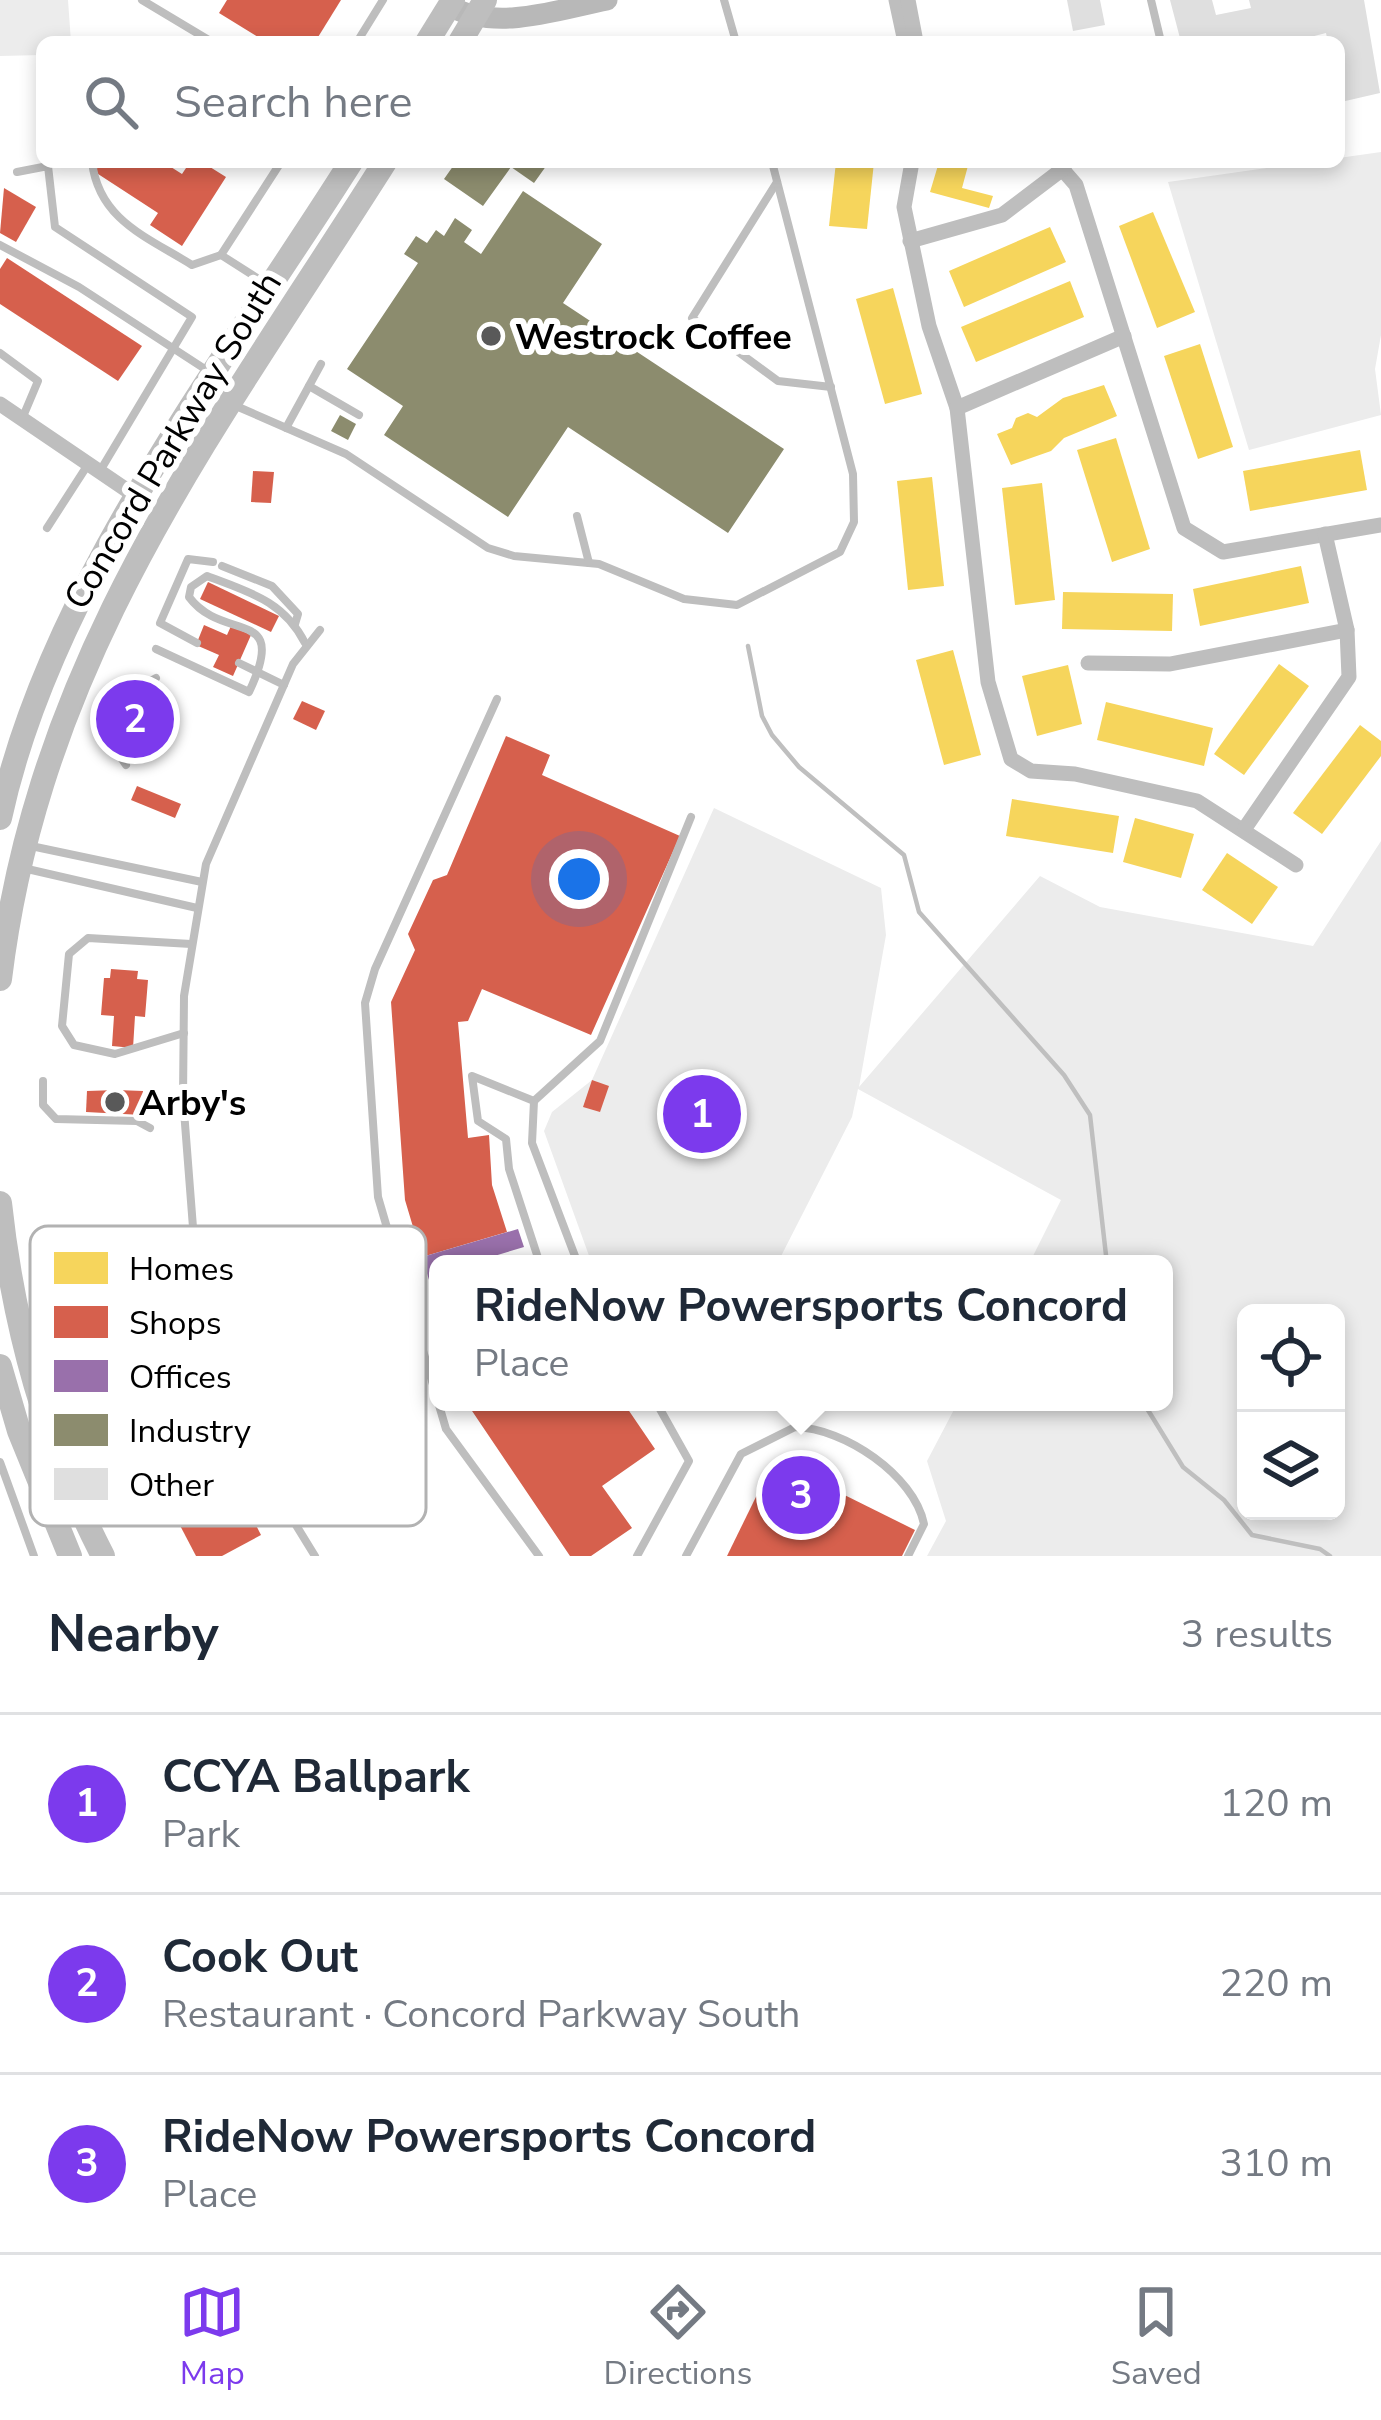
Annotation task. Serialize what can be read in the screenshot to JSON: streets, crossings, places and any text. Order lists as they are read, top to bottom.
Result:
{
  "streets": {
    "main road": ["Concord Parkway South"]
  },
  "places": ["Westrock Coffee", "Arby's"],
  "legend": [
    "Homes",
    "Shops",
    "Offices",
    "Industry",
    "Other"
  ],
  "page": {
    "search": "Search here",
    "pins": ["2", "1", "3"],
    "popup": ["RideNow Powersports Concord", "Place"],
    "heading": ["Nearby", "3 results"],
    "list": [
      {
        "mark": "1",
        "name": "CCYA Ballpark",
        "note": "Park",
        "value": "120 m"
      },
      {
        "mark": "2",
        "name": "Cook Out",
        "note": "Restaurant · Concord Parkway South",
        "value": "220 m"
      },
      {
        "mark": "3",
        "name": "RideNow Powersports Concord",
        "note": "Place",
        "value": "310 m"
      }
    ],
    "nav": ["Map", "Directions", "Saved"]
  }
}
